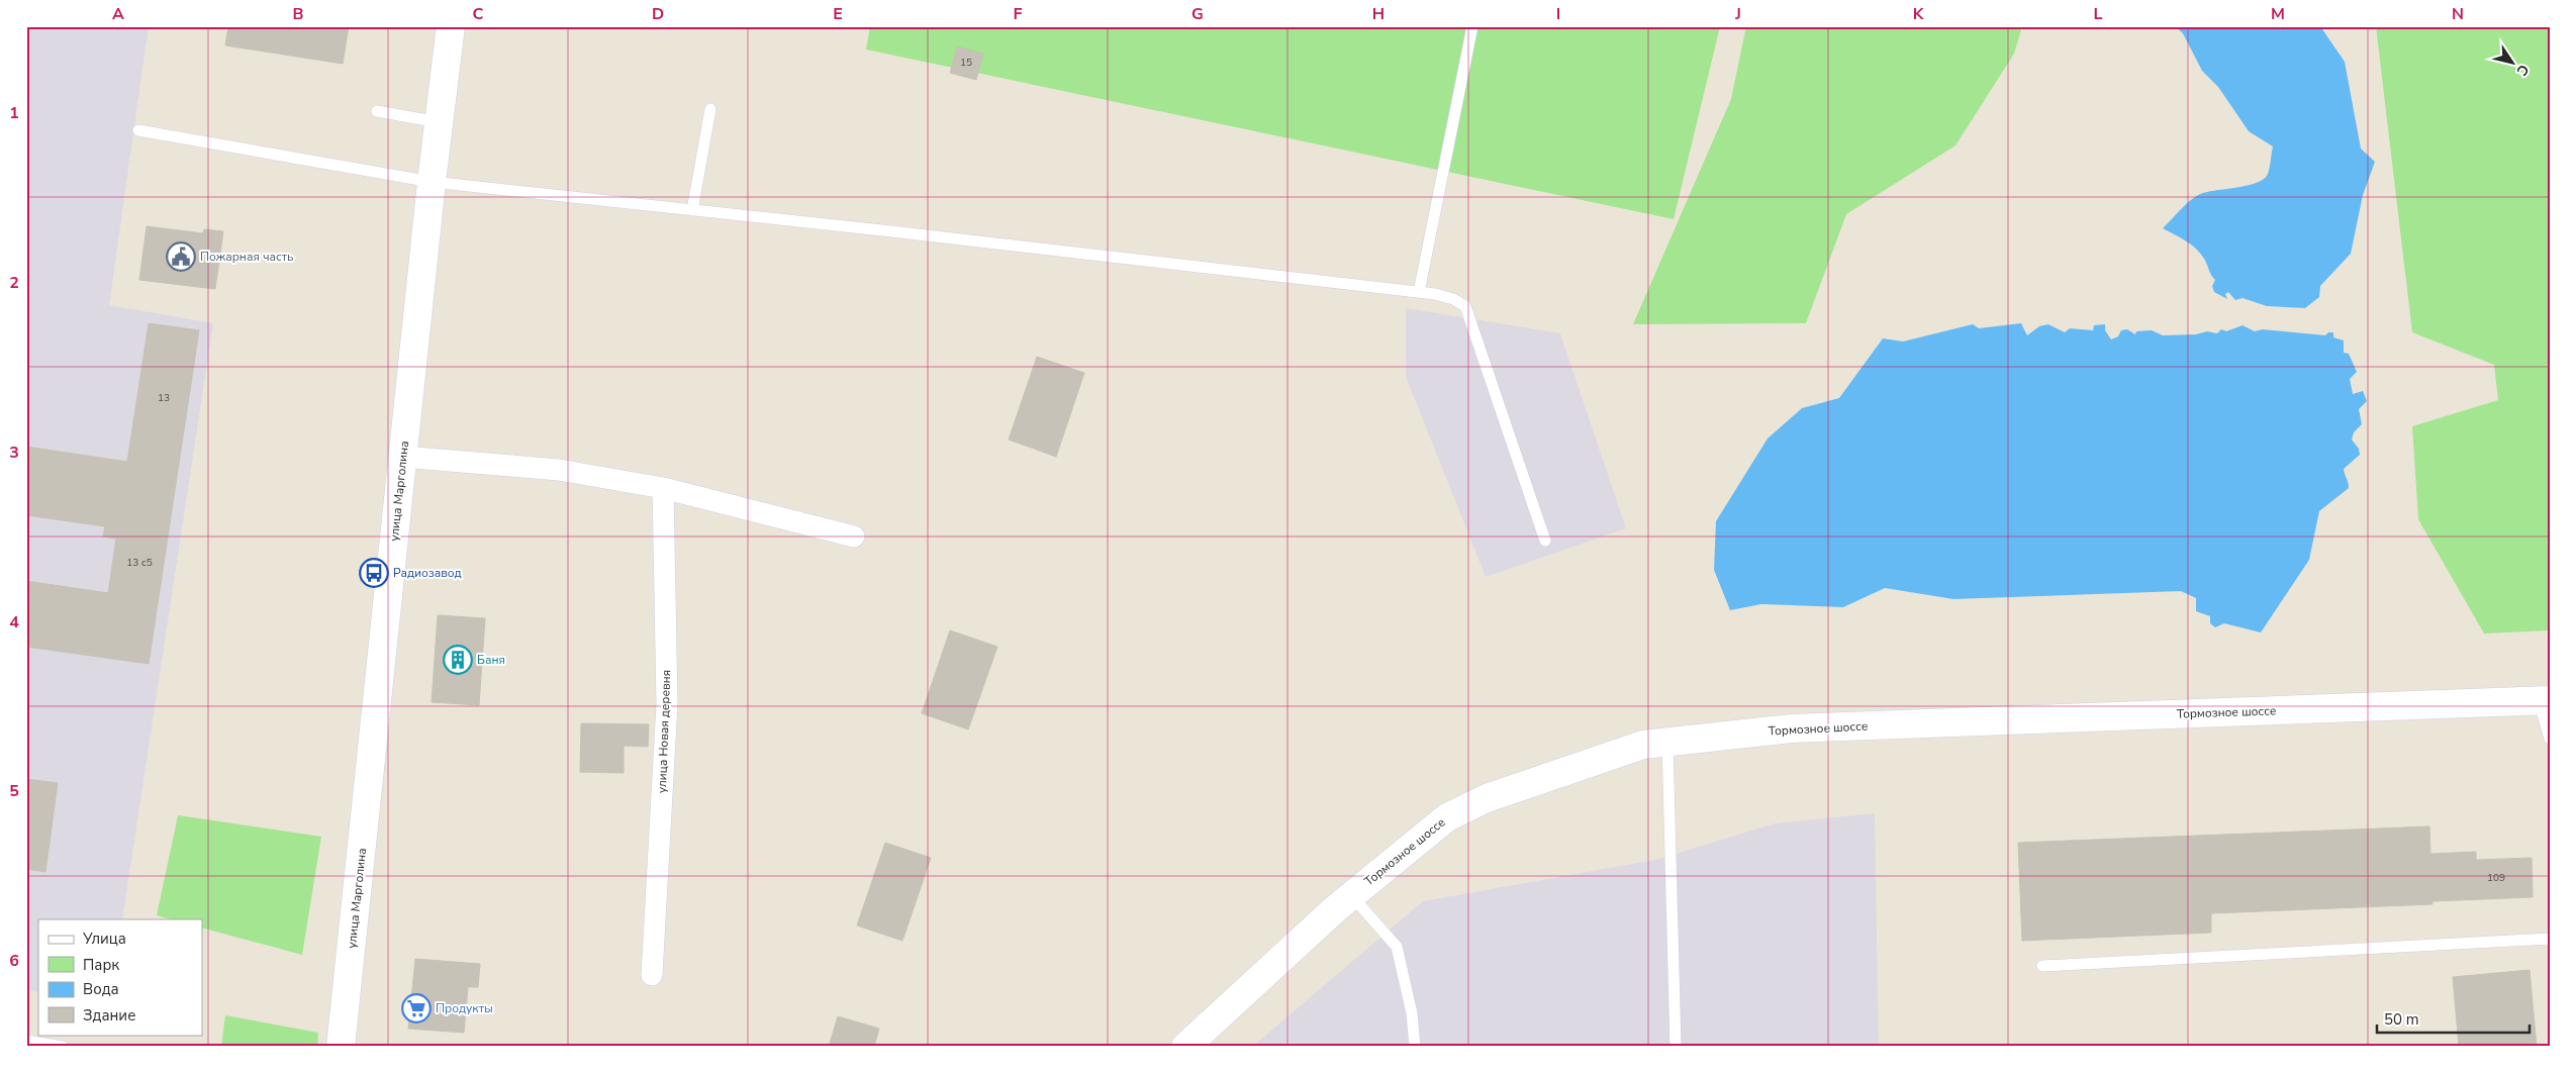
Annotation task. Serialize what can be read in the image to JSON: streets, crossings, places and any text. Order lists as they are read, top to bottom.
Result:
{
  "streets": {
    "street": ["улица Марголина", "Тормозное шоссе", "улица Новая деревня"]
  },
  "places": {
    "public building": ["Пожарная часть"],
    "bus stop": ["Радиозавод"],
    "building": ["Баня"],
    "supermarket": ["Продукты"]
  },
  "house_numbers": [
    "15",
    "13",
    "13 с5",
    "109"
  ],
  "legend": [
    "Улица",
    "Парк",
    "Вода",
    "Здание"
  ],
  "scale_bar": "50 m",
  "north": "bottom right",
  "grid": {
    "columns": [
      "A",
      "B",
      "C",
      "D",
      "E",
      "F",
      "G",
      "H",
      "I",
      "J",
      "K",
      "L",
      "M",
      "N"
    ],
    "rows": [
      "1",
      "2",
      "3",
      "4",
      "5",
      "6"
    ]
  }
}
